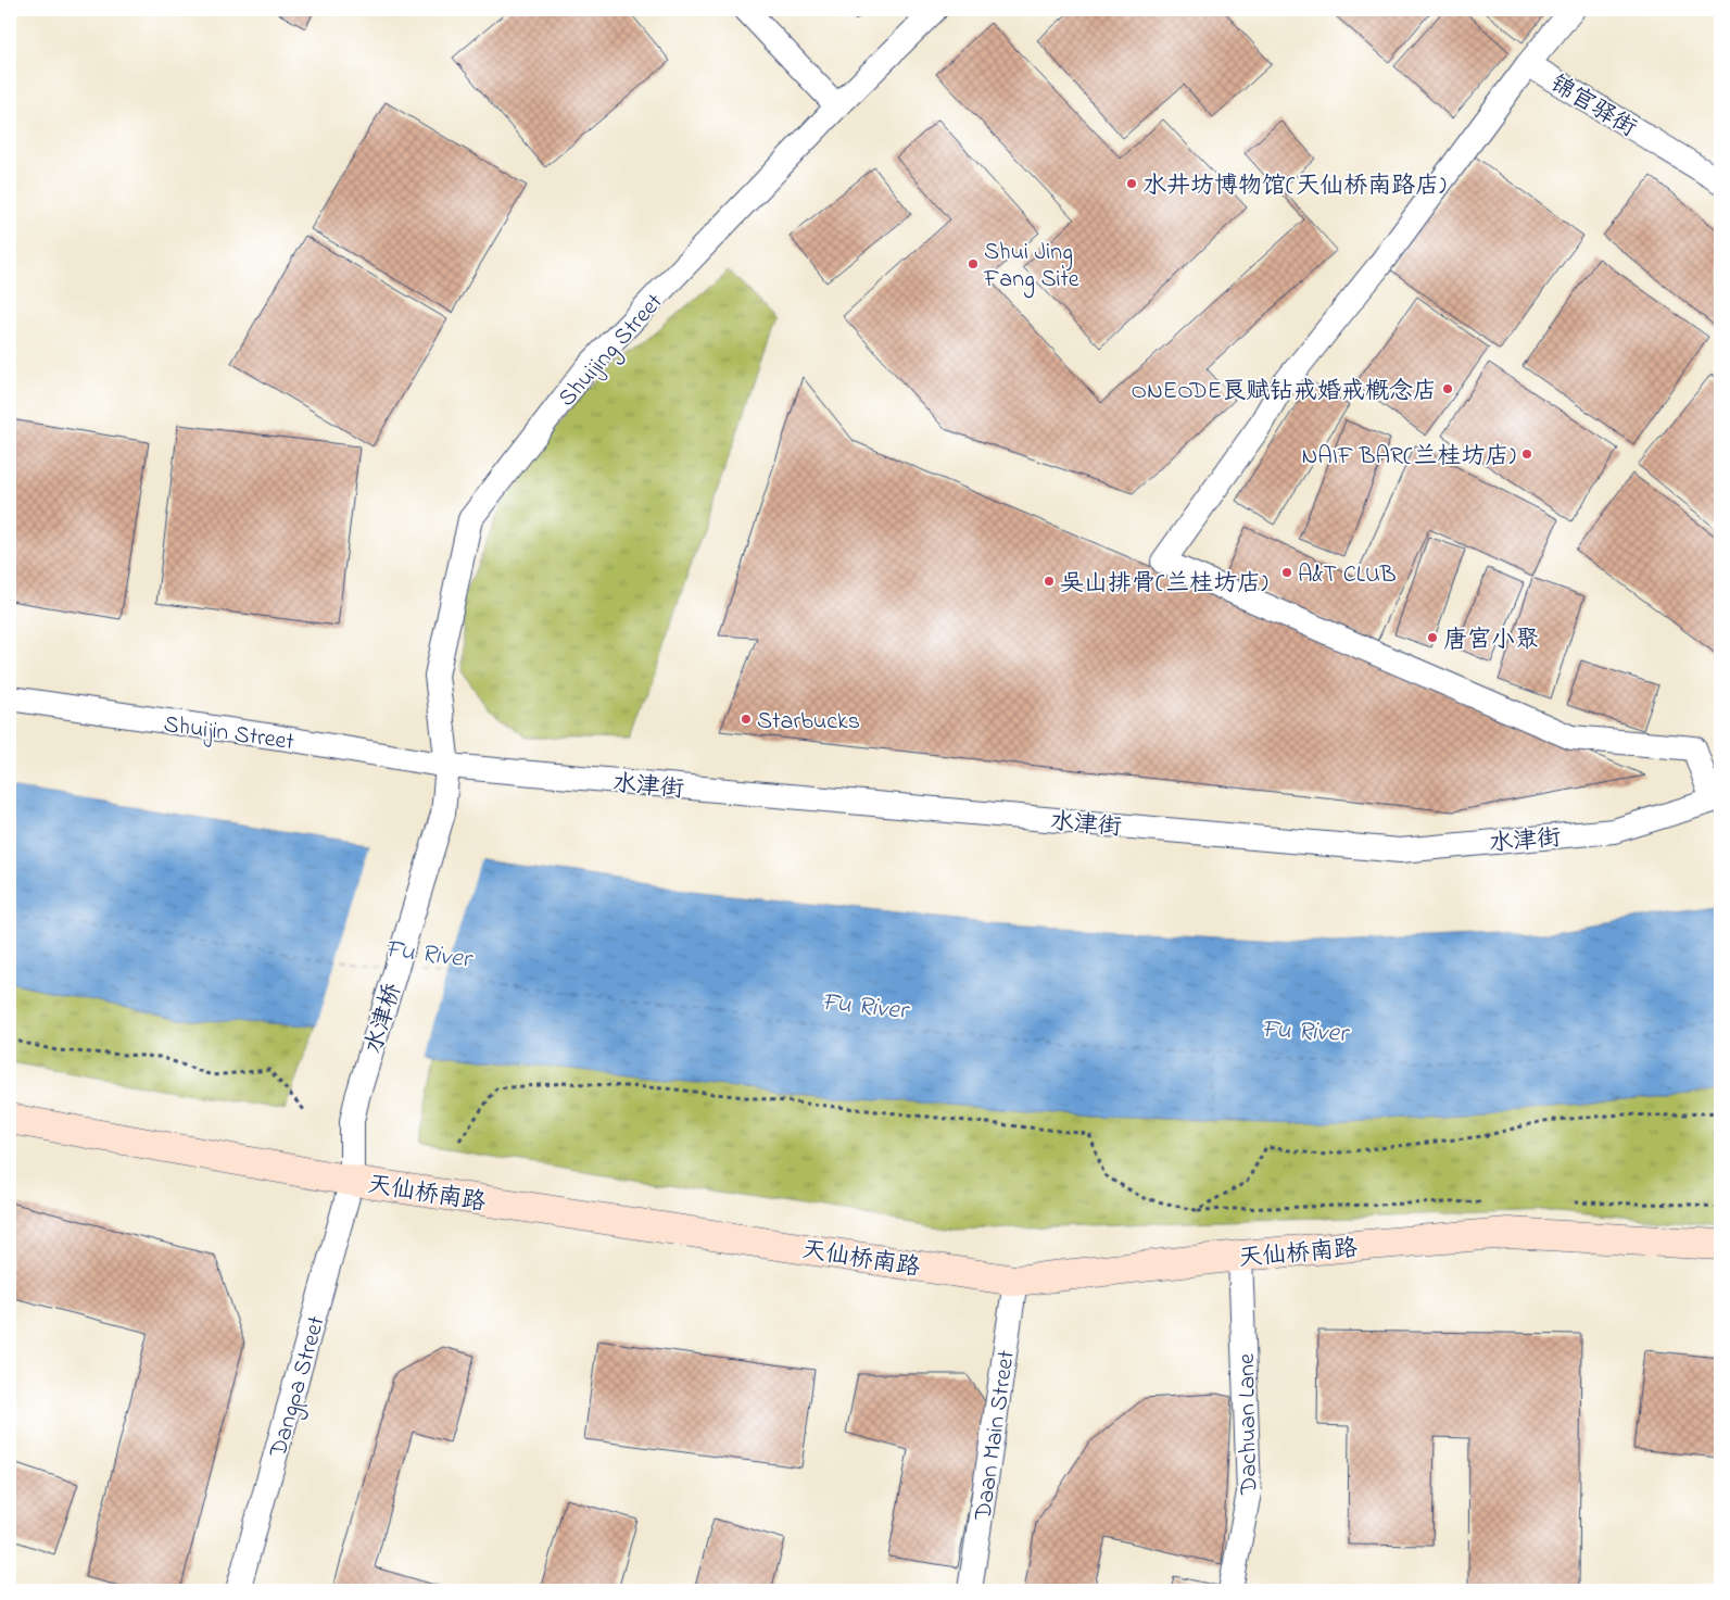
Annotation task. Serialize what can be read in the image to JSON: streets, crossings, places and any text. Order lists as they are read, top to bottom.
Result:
{
  "streets": {
    "main road": ["天仙桥南路"],
    "street": [
      "锦官驿街",
      "Shuijing Street",
      "Shuijin Street",
      "水津街",
      "水津桥",
      "Dangpa Street",
      "Dachuan Lane",
      "Daan Main Street"
    ]
  },
  "crossings": [
    ["Shuijing Street", "Shuijin Street"],
    ["Shuijing Street", "水津街"],
    ["Shuijing Street", "水津桥"],
    ["Shuijin Street", "水津街"],
    ["水津桥", "天仙桥南路"],
    ["水津桥", "Dangpa Street"],
    ["天仙桥南路", "Dangpa Street"],
    ["天仙桥南路", "Dachuan Lane"],
    ["天仙桥南路", "Daan Main Street"]
  ],
  "water": ["Fu River"],
  "places": [
    "水井坊博物馆(天仙桥南路店)",
    "Shui Jing Fang Site",
    "ONEODE良赋钻戒婚戒概念店",
    "NAIF BAR(兰桂坊店)",
    "A&T CLUB",
    "吴山排骨(兰桂坊店)",
    "唐宫小聚",
    "Starbucks"
  ]
}
